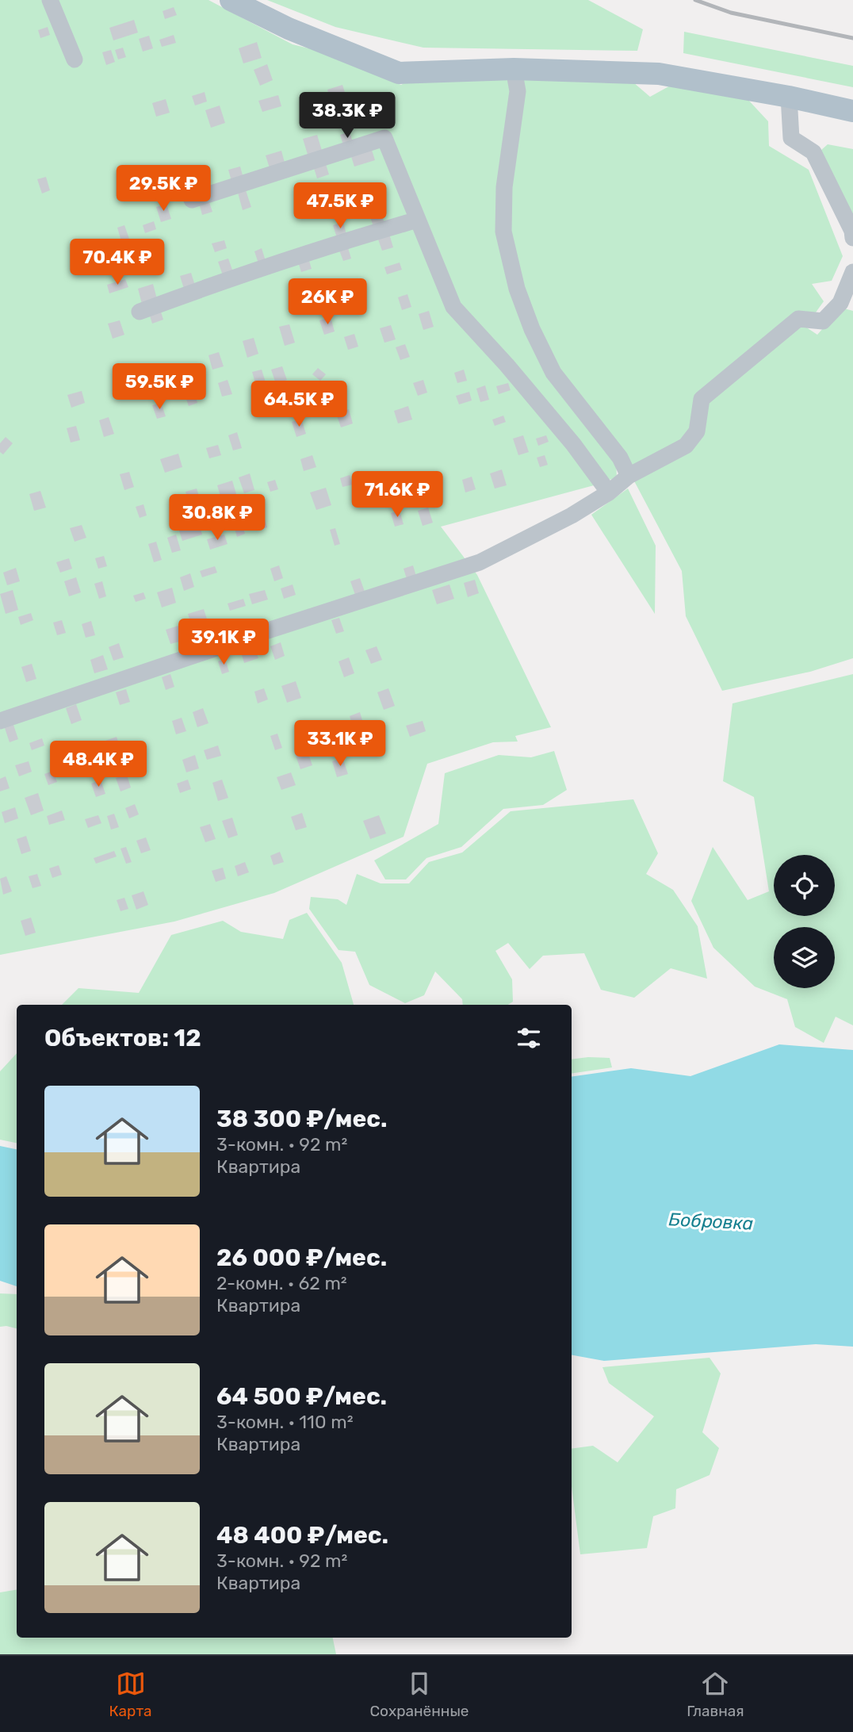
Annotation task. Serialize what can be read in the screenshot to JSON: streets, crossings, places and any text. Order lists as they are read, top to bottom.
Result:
{
  "water": ["Бобровка"],
  "page": {
    "price": [
      "38.3K ₽",
      "29.5K ₽",
      "47.5K ₽",
      "70.4K ₽",
      "26K ₽",
      "59.5K ₽",
      "64.5K ₽",
      "71.6K ₽",
      "30.8K ₽",
      "39.1K ₽",
      "33.1K ₽",
      "48.4K ₽"
    ],
    "heading": "Объектов: 12",
    "list": [
      {
        "name": "38 300 ₽/мес.",
        "note": "3-комн. · 92 m² · Квартира"
      },
      {
        "name": "26 000 ₽/мес.",
        "note": "2-комн. · 62 m² · Квартира"
      },
      {
        "name": "64 500 ₽/мес.",
        "note": "3-комн. · 110 m² · Квартира"
      },
      {
        "name": "48 400 ₽/мес.",
        "note": "3-комн. · 92 m² · Квартира"
      }
    ],
    "tabs": ["Карта", "Сохранённые", "Главная"]
  }
}
